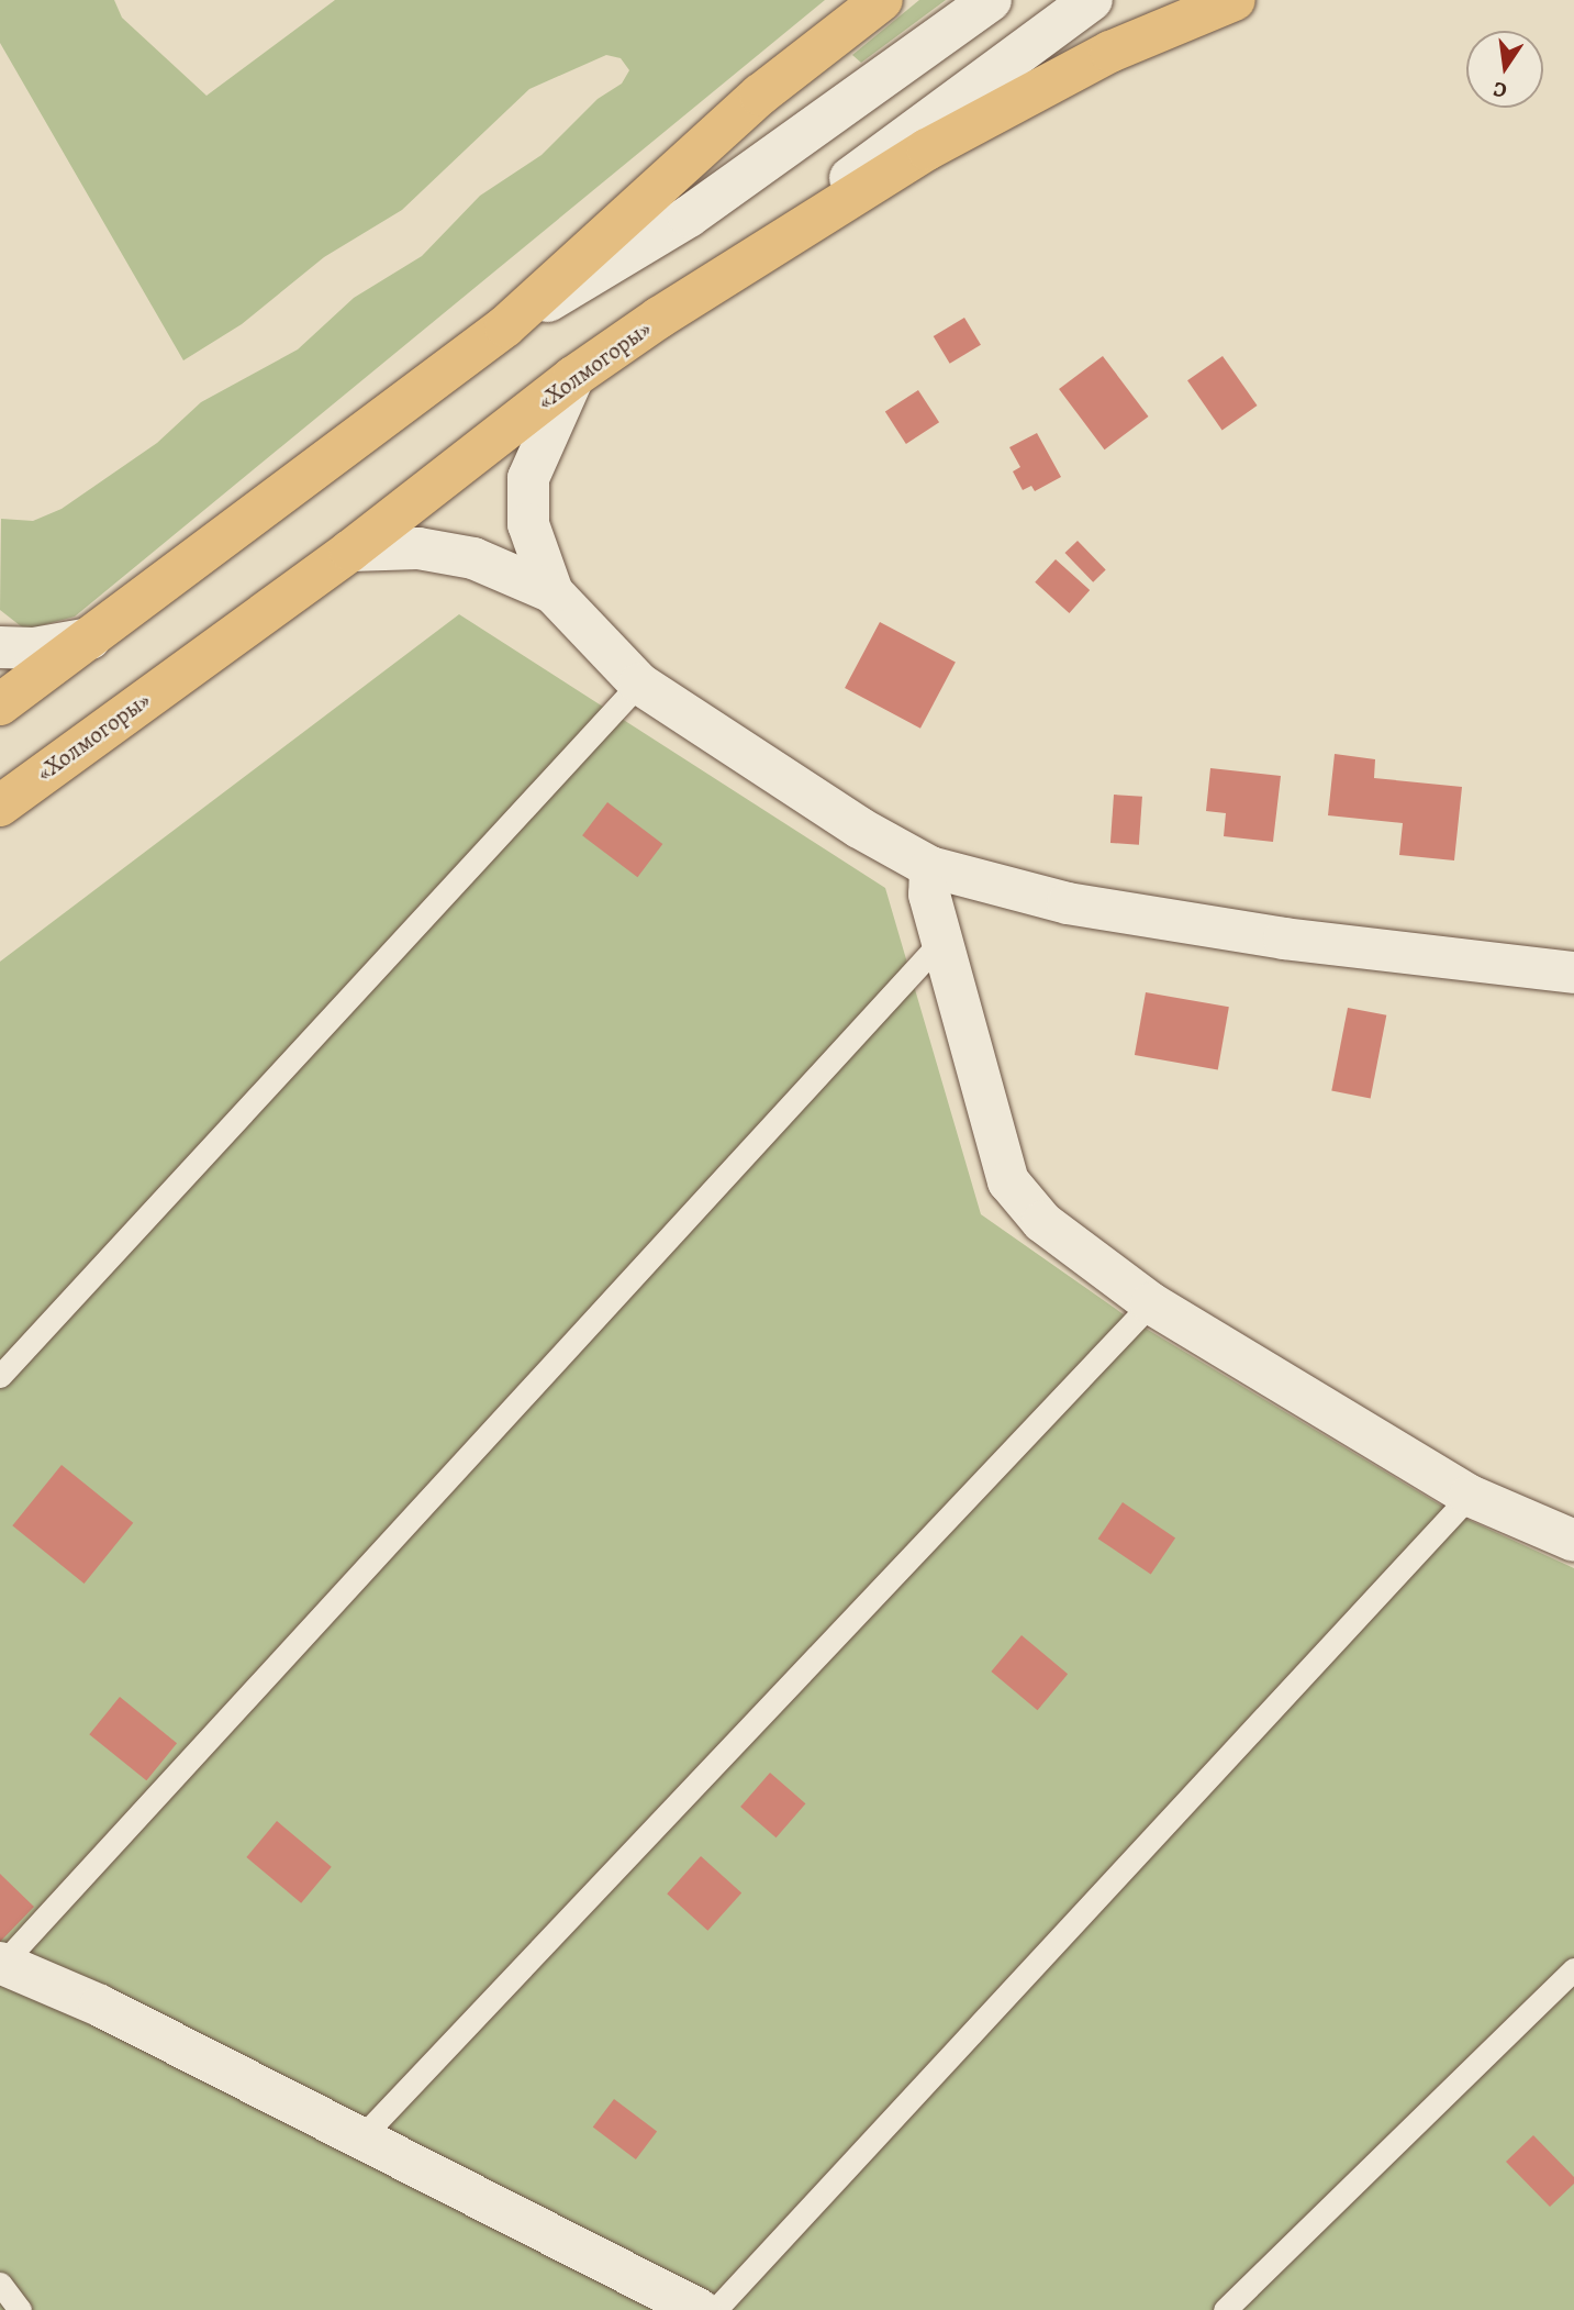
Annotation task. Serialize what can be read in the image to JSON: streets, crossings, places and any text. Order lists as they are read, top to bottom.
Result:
{
  "streets": {
    "highway": ["«Холмогоры»"]
  },
  "north": "bottom"
}
